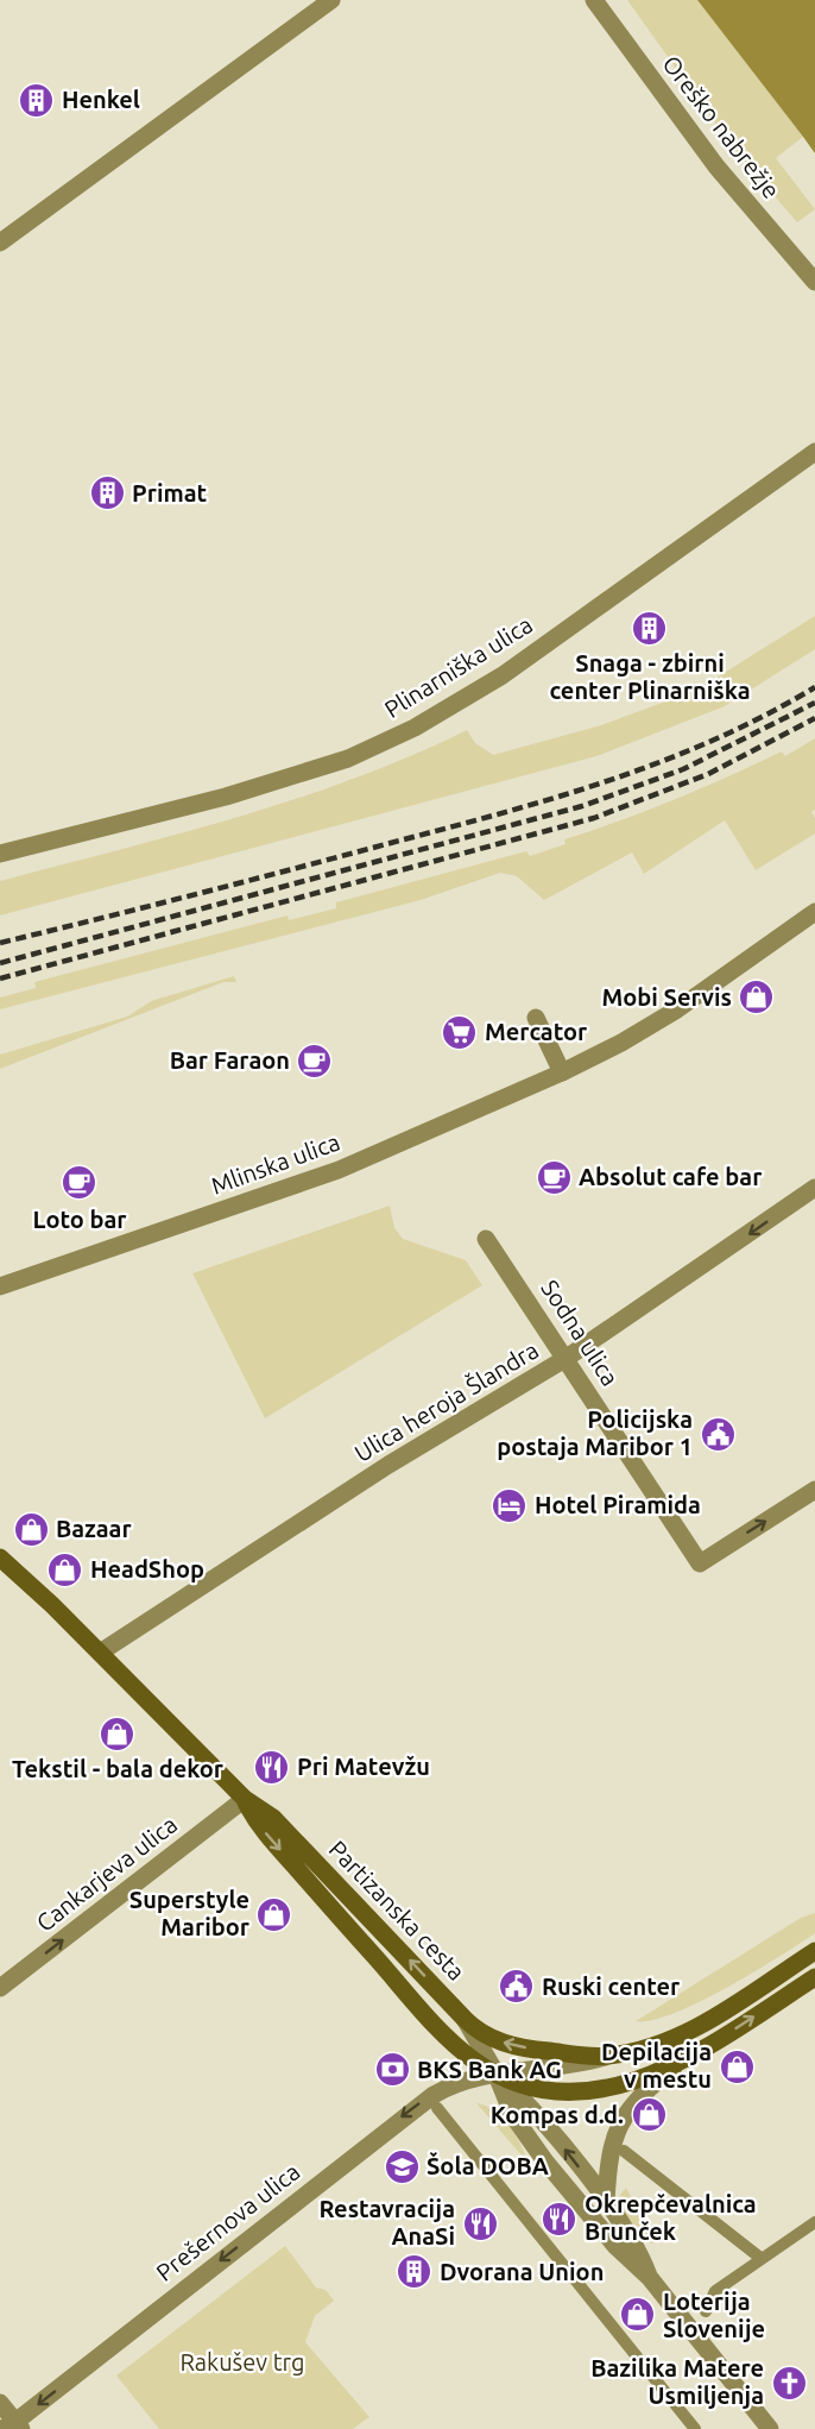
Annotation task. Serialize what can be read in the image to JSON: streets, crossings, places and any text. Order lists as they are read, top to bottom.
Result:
{
  "streets": {
    "main road": ["Partizanska cesta"],
    "street": [
      "Oreško nabrežje",
      "Plinarniška ulica",
      "Mlinska ulica",
      "Sodna ulica",
      "Ulica heroja Šlandra",
      "Cankarjeva ulica",
      "Prešernova ulica"
    ]
  },
  "crossings": [
    ["Sodna ulica", "Ulica heroja Šlandra"],
    ["Ulica heroja Šlandra", "Partizanska cesta"],
    ["Cankarjeva ulica", "Partizanska cesta"],
    ["Partizanska cesta", "Prešernova ulica"]
  ],
  "one_way": ["Ulica heroja Šlandra", "Cankarjeva ulica", "Prešernova ulica"],
  "parks": ["Rakušev trg"],
  "places": {
    "building": [
      "Henkel",
      "Primat",
      "Snaga - zbirni center Plinarniška",
      "Dvorana Union"
    ],
    "shop": [
      "Mobi Servis",
      "Bazaar",
      "HeadShop",
      "Tekstil - bala dekor",
      "Superstyle Maribor",
      "Depilacija v mestu",
      "Kompas d.d.",
      "Loterija Slovenije"
    ],
    "supermarket": ["Mercator"],
    "cafe": ["Bar Faraon", "Absolut cafe bar", "Loto bar"],
    "public building": ["Policijska postaja Maribor 1", "Ruski center"],
    "hotel": ["Hotel Piramida"],
    "restaurant": ["Pri Matevžu", "Okrepčevalnica Brunček", "Restavracija AnaSi"],
    "bank": ["BKS Bank AG"],
    "school or university": ["Šola DOBA"],
    "church": ["Bazilika Matere Usmiljenja"]
  }
}
